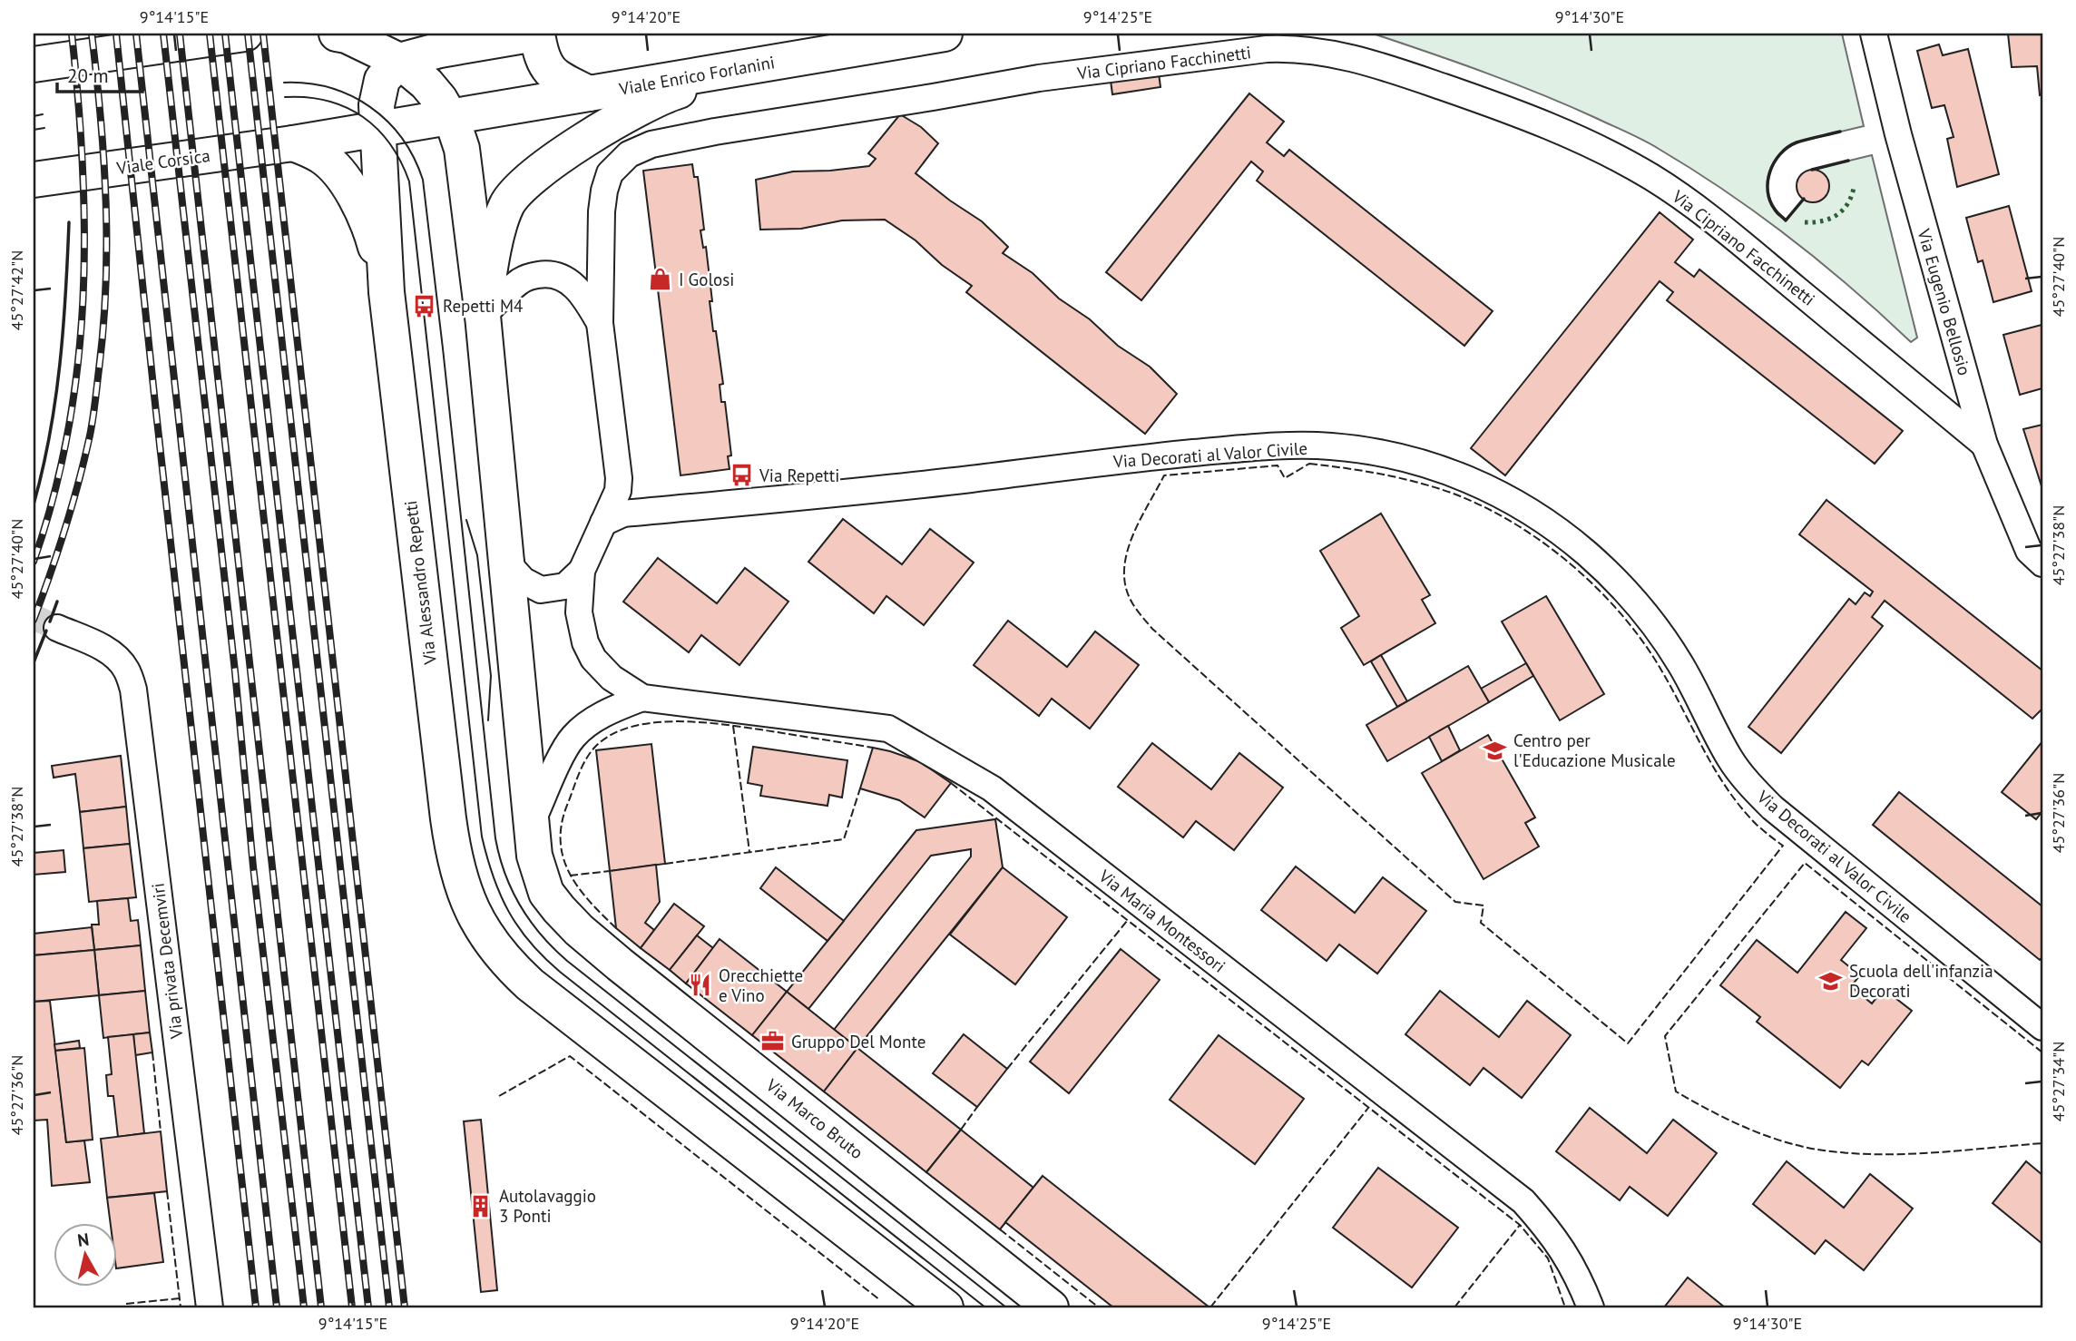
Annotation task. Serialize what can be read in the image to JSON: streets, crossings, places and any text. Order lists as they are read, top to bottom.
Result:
{
  "streets": {
    "main road": [
      "Viale Enrico Forlanini",
      "Viale Corsica",
      "Via Alessandro Repetti",
      "Via Marco Bruto"
    ],
    "street": [
      "Via Cipriano Facchinetti",
      "Via Eugenio Bellosio",
      "Via Decorati al Valor Civile",
      "Via Maria Montessori",
      "Via privata Decemviri"
    ]
  },
  "crossings": [
    ["Via Cipriano Facchinetti", "Via Eugenio Bellosio"],
    ["Via Cipriano Facchinetti", "Via Decorati al Valor Civile"],
    ["Viale Enrico Forlanini", "Viale Corsica"],
    ["Viale Enrico Forlanini", "Via Alessandro Repetti"]
  ],
  "places": {
    "shop": ["I Golosi"],
    "bus stop": ["Repetti M4", "Via Repetti"],
    "school or university": ["Centro per l'Educazione Musicale", "Scuola dell'infanzia Decorati"],
    "restaurant": ["Orecchiette e Vino"],
    "office": ["Gruppo Del Monte"],
    "building": ["Autolavaggio 3 Ponti"]
  },
  "scale_bar": "20 m",
  "north": "top",
  "coordinates": [
    "9°14'15\"E",
    "9°14'20\"E",
    "9°14'25\"E",
    "9°14'30\"E",
    "45°27'40\"N",
    "45°27'42\"N",
    "45°27'38\"N",
    "45°27'36\"N",
    "45°27'34\"N"
  ]
}
